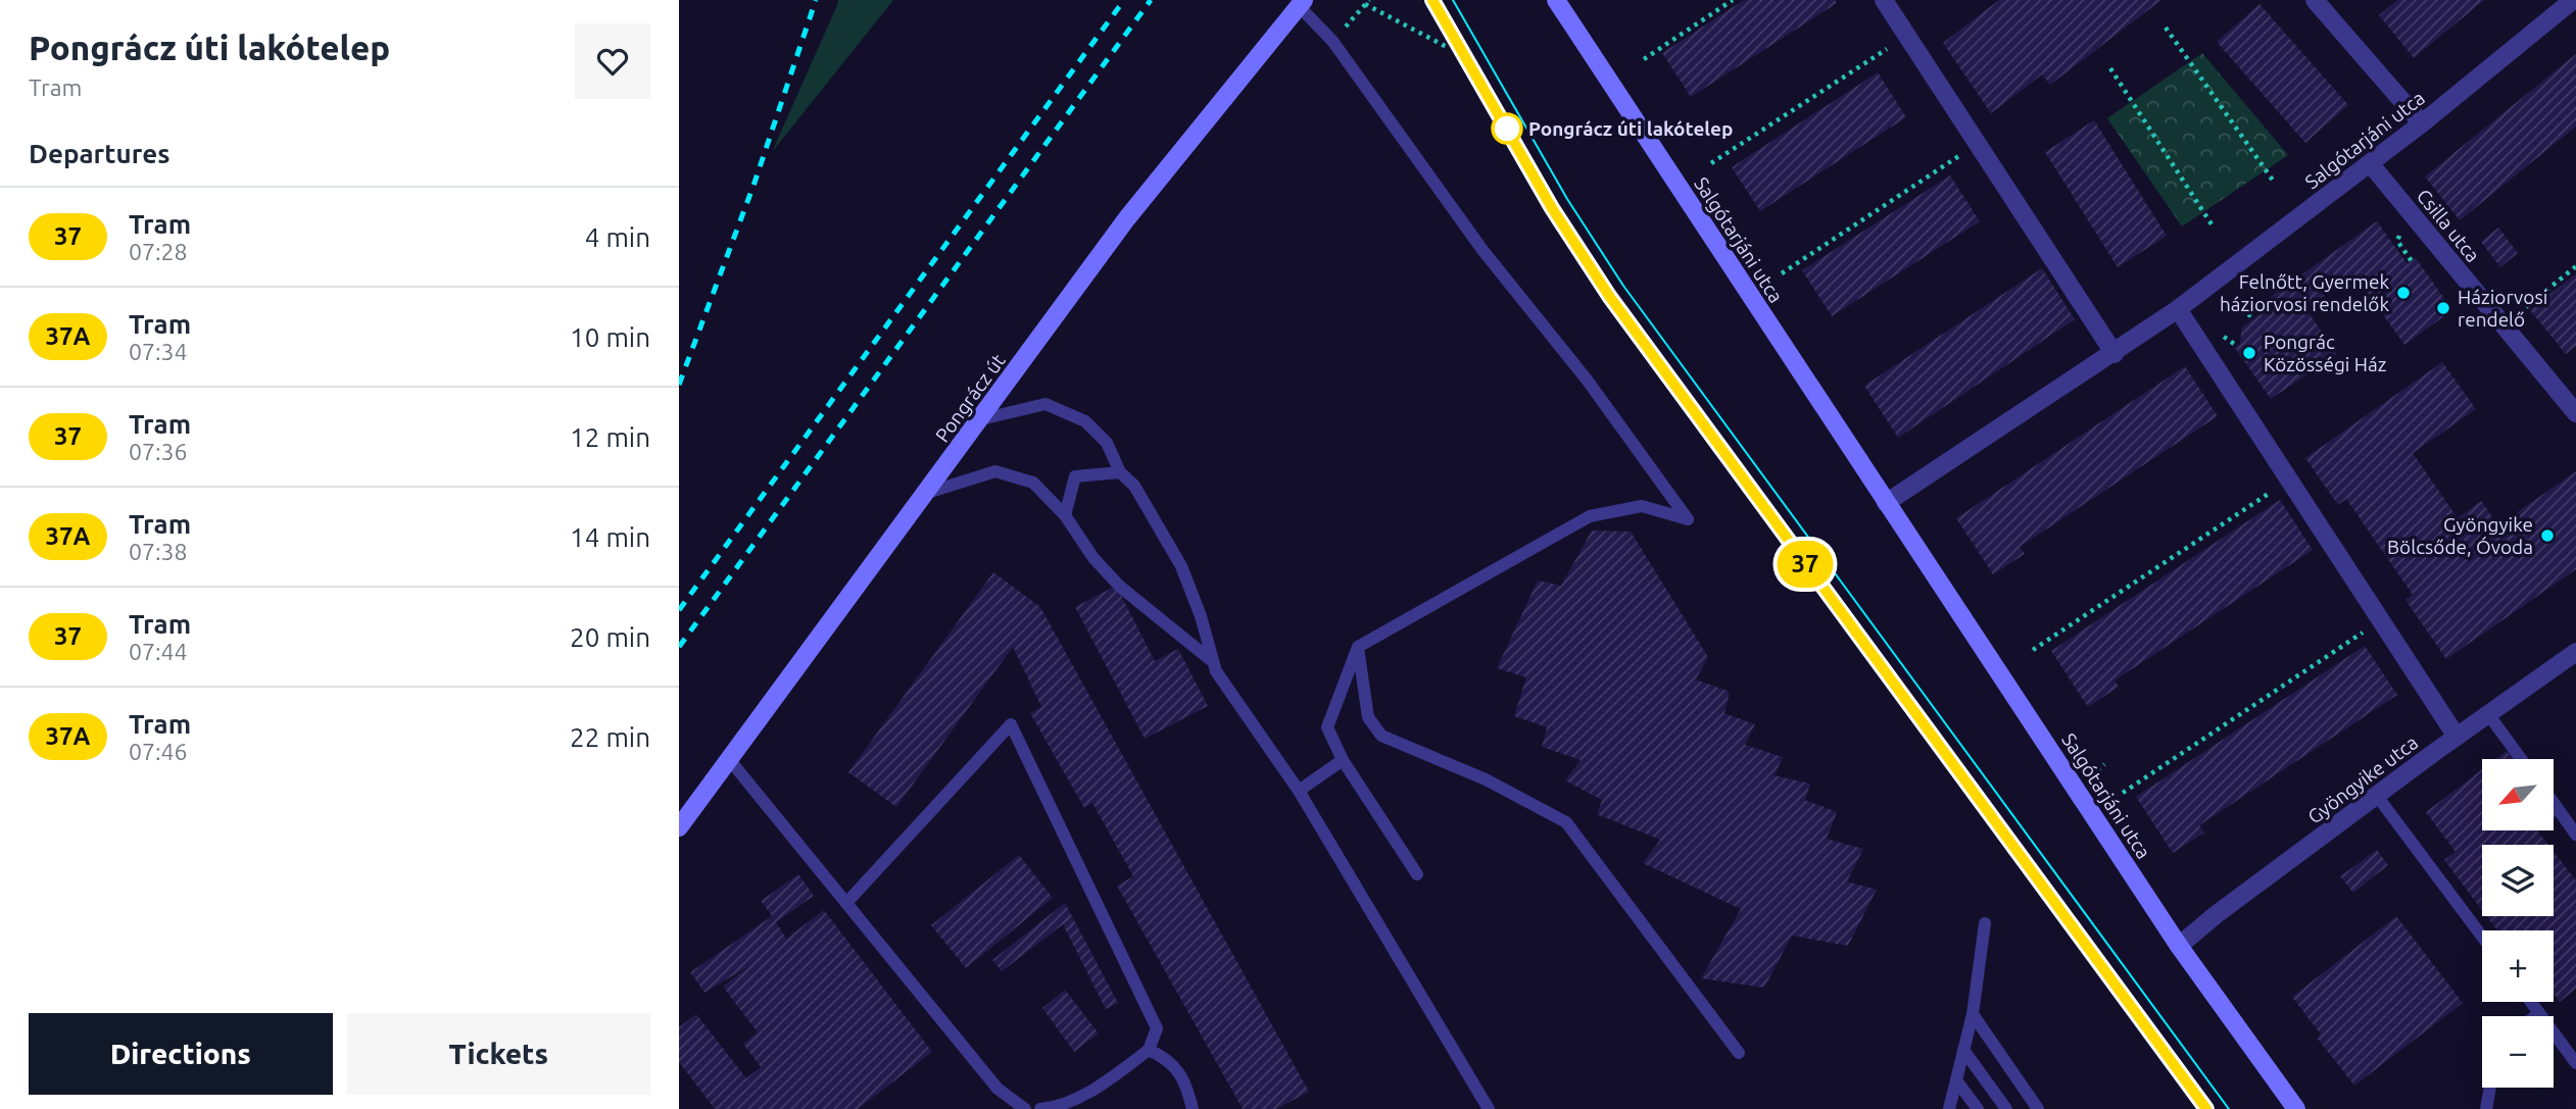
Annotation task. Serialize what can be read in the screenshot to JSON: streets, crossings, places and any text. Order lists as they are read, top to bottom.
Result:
{
  "streets": {
    "street": [
      "Salgótarjáni utca",
      "Csilla utca",
      "Pongrácz út",
      "Gyöngyike utca"
    ]
  },
  "crossings": [
    ["Salgótarjáni utca", "Csilla utca"],
    ["Salgótarjáni utca", "Gyöngyike utca"]
  ],
  "places": [
    "Pongrácz úti lakótelep",
    "Felnőtt, Gyermek háziorvosi rendelők",
    "Háziorvosi rendelő",
    "Pongrác Közösségi Ház",
    "Gyöngyike Bölcsőde, Óvoda"
  ],
  "lines": ["tram line 37"],
  "north": "bottom left",
  "page": {
    "heading": [
      ["Pongrácz úti lakótelep", "Tram"],
      "Departures"
    ],
    "on_map": "37",
    "list": [
      {
        "mark": "37",
        "name": "Tram",
        "note": "07:28",
        "value": "4 min"
      },
      {
        "mark": "37A",
        "name": "Tram",
        "note": "07:34",
        "value": "10 min"
      },
      {
        "mark": "37",
        "name": "Tram",
        "note": "07:36",
        "value": "12 min"
      },
      {
        "mark": "37A",
        "name": "Tram",
        "note": "07:38",
        "value": "14 min"
      },
      {
        "mark": "37",
        "name": "Tram",
        "note": "07:44",
        "value": "20 min"
      },
      {
        "mark": "37A",
        "name": "Tram",
        "note": "07:46",
        "value": "22 min"
      }
    ],
    "map_buttons": ["+", "−"],
    "buttons": ["Directions", "Tickets"]
  }
}
